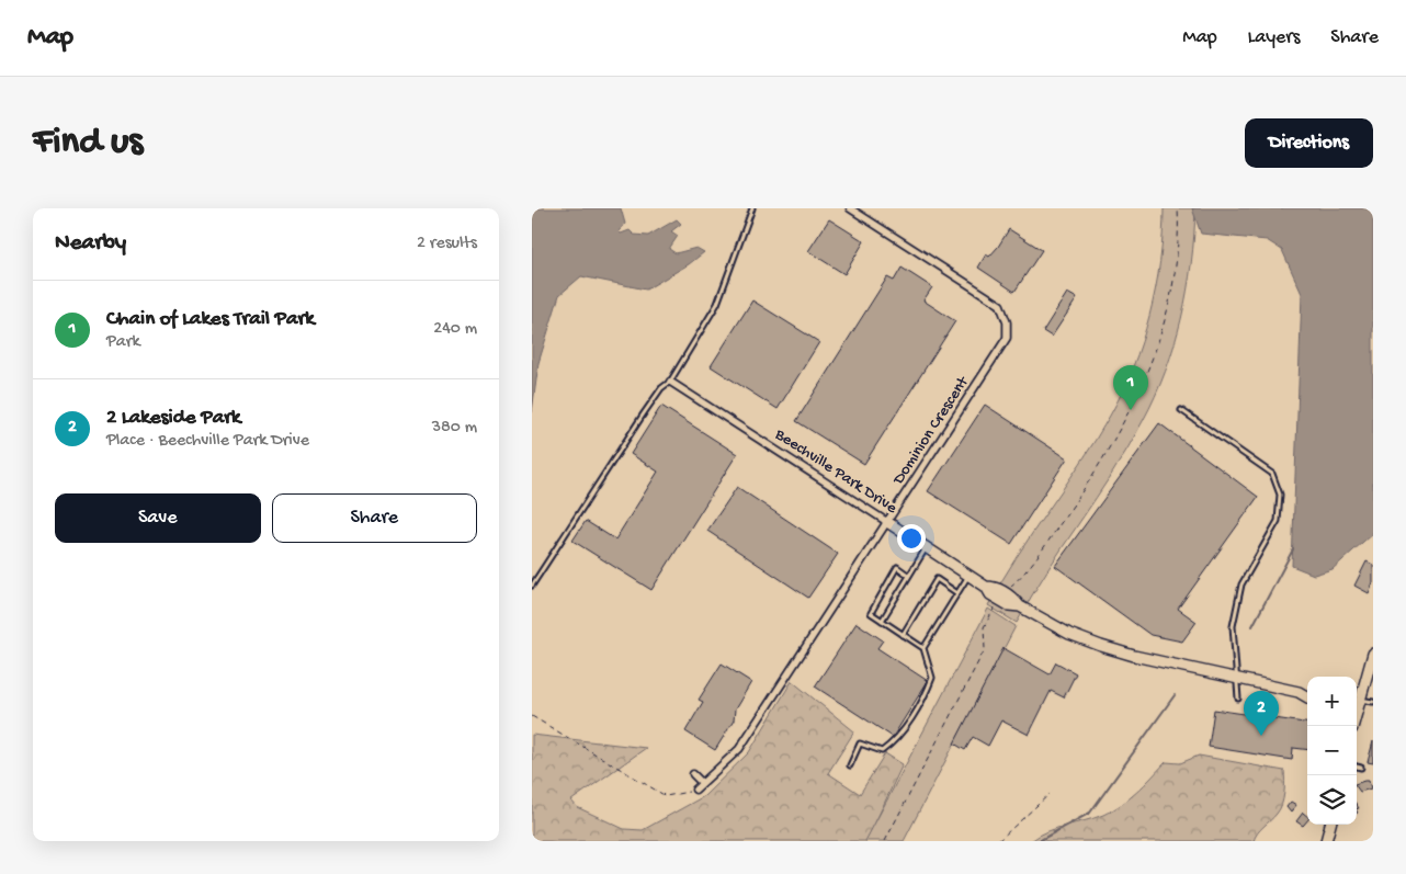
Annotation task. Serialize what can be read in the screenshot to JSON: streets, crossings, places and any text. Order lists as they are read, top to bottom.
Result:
{
  "streets": {
    "street": ["Dominion Crescent", "Beechville Park Drive"]
  },
  "crossings": [
    ["Dominion Crescent", "Beechville Park Drive"]
  ],
  "page": {
    "header": "Map",
    "nav": ["Map", "Layers", "Share"],
    "buttons": [
      "Directions",
      ["Save", "Share"]
    ],
    "title": "Find us",
    "heading": ["Nearby", "2 results"],
    "list": [
      {
        "mark": "1",
        "name": "Chain of Lakes Trail Park",
        "note": "Park",
        "value": "240 m"
      },
      {
        "mark": "2",
        "name": "2 Lakeside Park",
        "note": "Place · Beechville Park Drive",
        "value": "380 m"
      }
    ],
    "pins": ["1", "2"],
    "map_buttons": ["+", "−"]
  }
}
